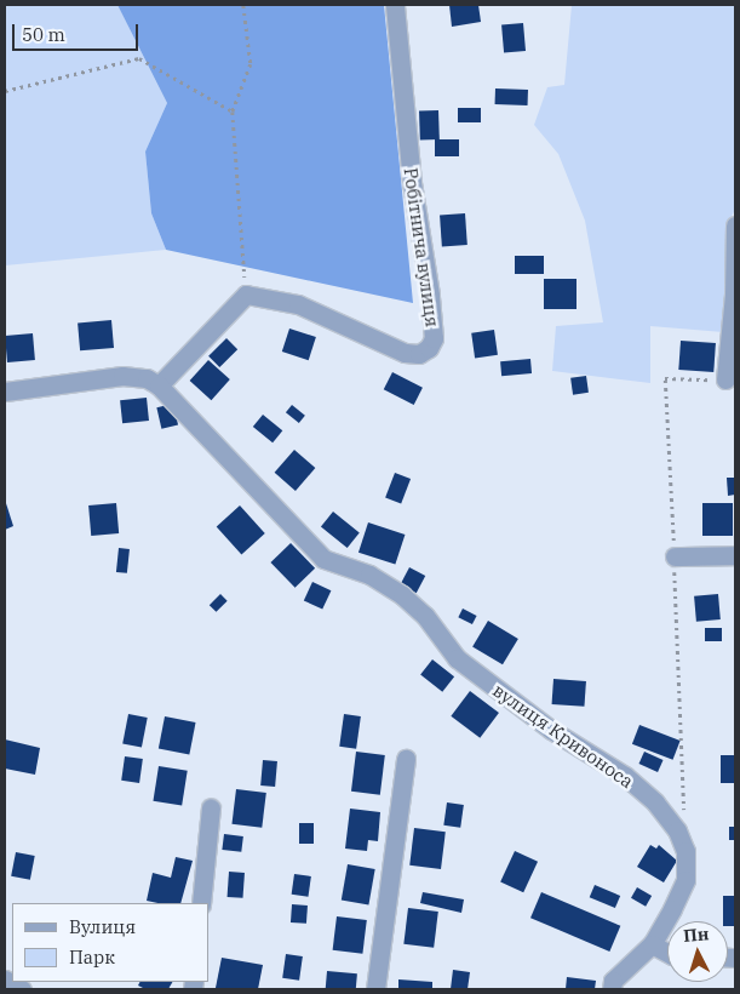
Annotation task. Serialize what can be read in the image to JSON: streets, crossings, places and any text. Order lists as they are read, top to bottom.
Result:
{
  "streets": {
    "street": ["Робітнича вулиця", "вулиця Кривоноса"]
  },
  "legend": ["Вулиця", "Парк"],
  "scale_bar": "50 m",
  "north": "top"
}
